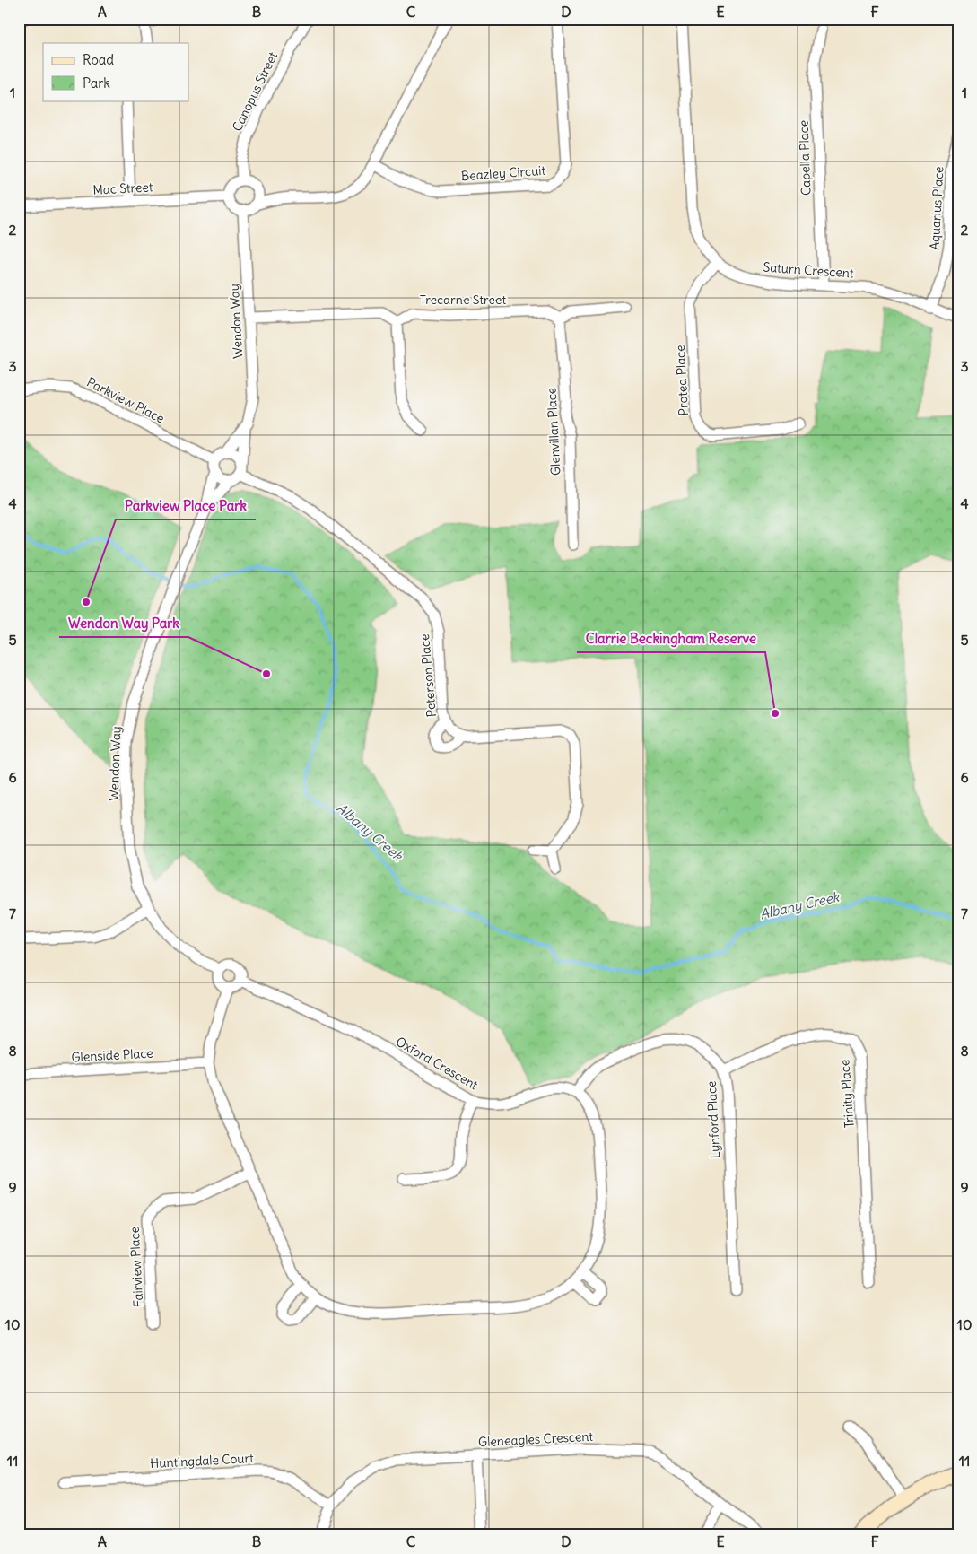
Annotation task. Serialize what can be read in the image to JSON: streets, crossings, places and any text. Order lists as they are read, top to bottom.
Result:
{
  "streets": {
    "street": [
      "Canopus Street",
      "Capella Place",
      "Beazley Circuit",
      "Mac Street",
      "Aquarius Place",
      "Saturn Crescent",
      "Trecarne Street",
      "Wendon Way",
      "Protea Place",
      "Parkview Place",
      "Glenvillan Place",
      "Peterson Place",
      "Glenside Place",
      "Oxford Crescent",
      "Trinity Place",
      "Lynford Place",
      "Fairview Place",
      "Gleneagles Crescent",
      "Huntingdale Court"
    ]
  },
  "crossings": [
    ["Canopus Street", "Mac Street"],
    ["Canopus Street", "Wendon Way"],
    ["Capella Place", "Saturn Crescent"],
    ["Mac Street", "Wendon Way"],
    ["Aquarius Place", "Saturn Crescent"],
    ["Saturn Crescent", "Protea Place"],
    ["Trecarne Street", "Glenvillan Place"],
    ["Wendon Way", "Parkview Place"],
    ["Wendon Way", "Peterson Place"],
    ["Wendon Way", "Oxford Crescent"],
    ["Parkview Place", "Peterson Place"],
    ["Oxford Crescent", "Lynford Place"],
    ["Trinity Place", "Lynford Place"],
    ["Gleneagles Crescent", "Huntingdale Court"]
  ],
  "water": ["Albany Creek"],
  "places": ["Parkview Place Park", "Wendon Way Park", "Clarrie Beckingham Reserve"],
  "legend": ["Road", "Park"],
  "grid": {
    "columns": [
      "A",
      "B",
      "C",
      "D",
      "E",
      "F"
    ],
    "rows": [
      "1",
      "2",
      "3",
      "4",
      "5",
      "6",
      "7",
      "8",
      "9",
      "10",
      "11"
    ]
  }
}
